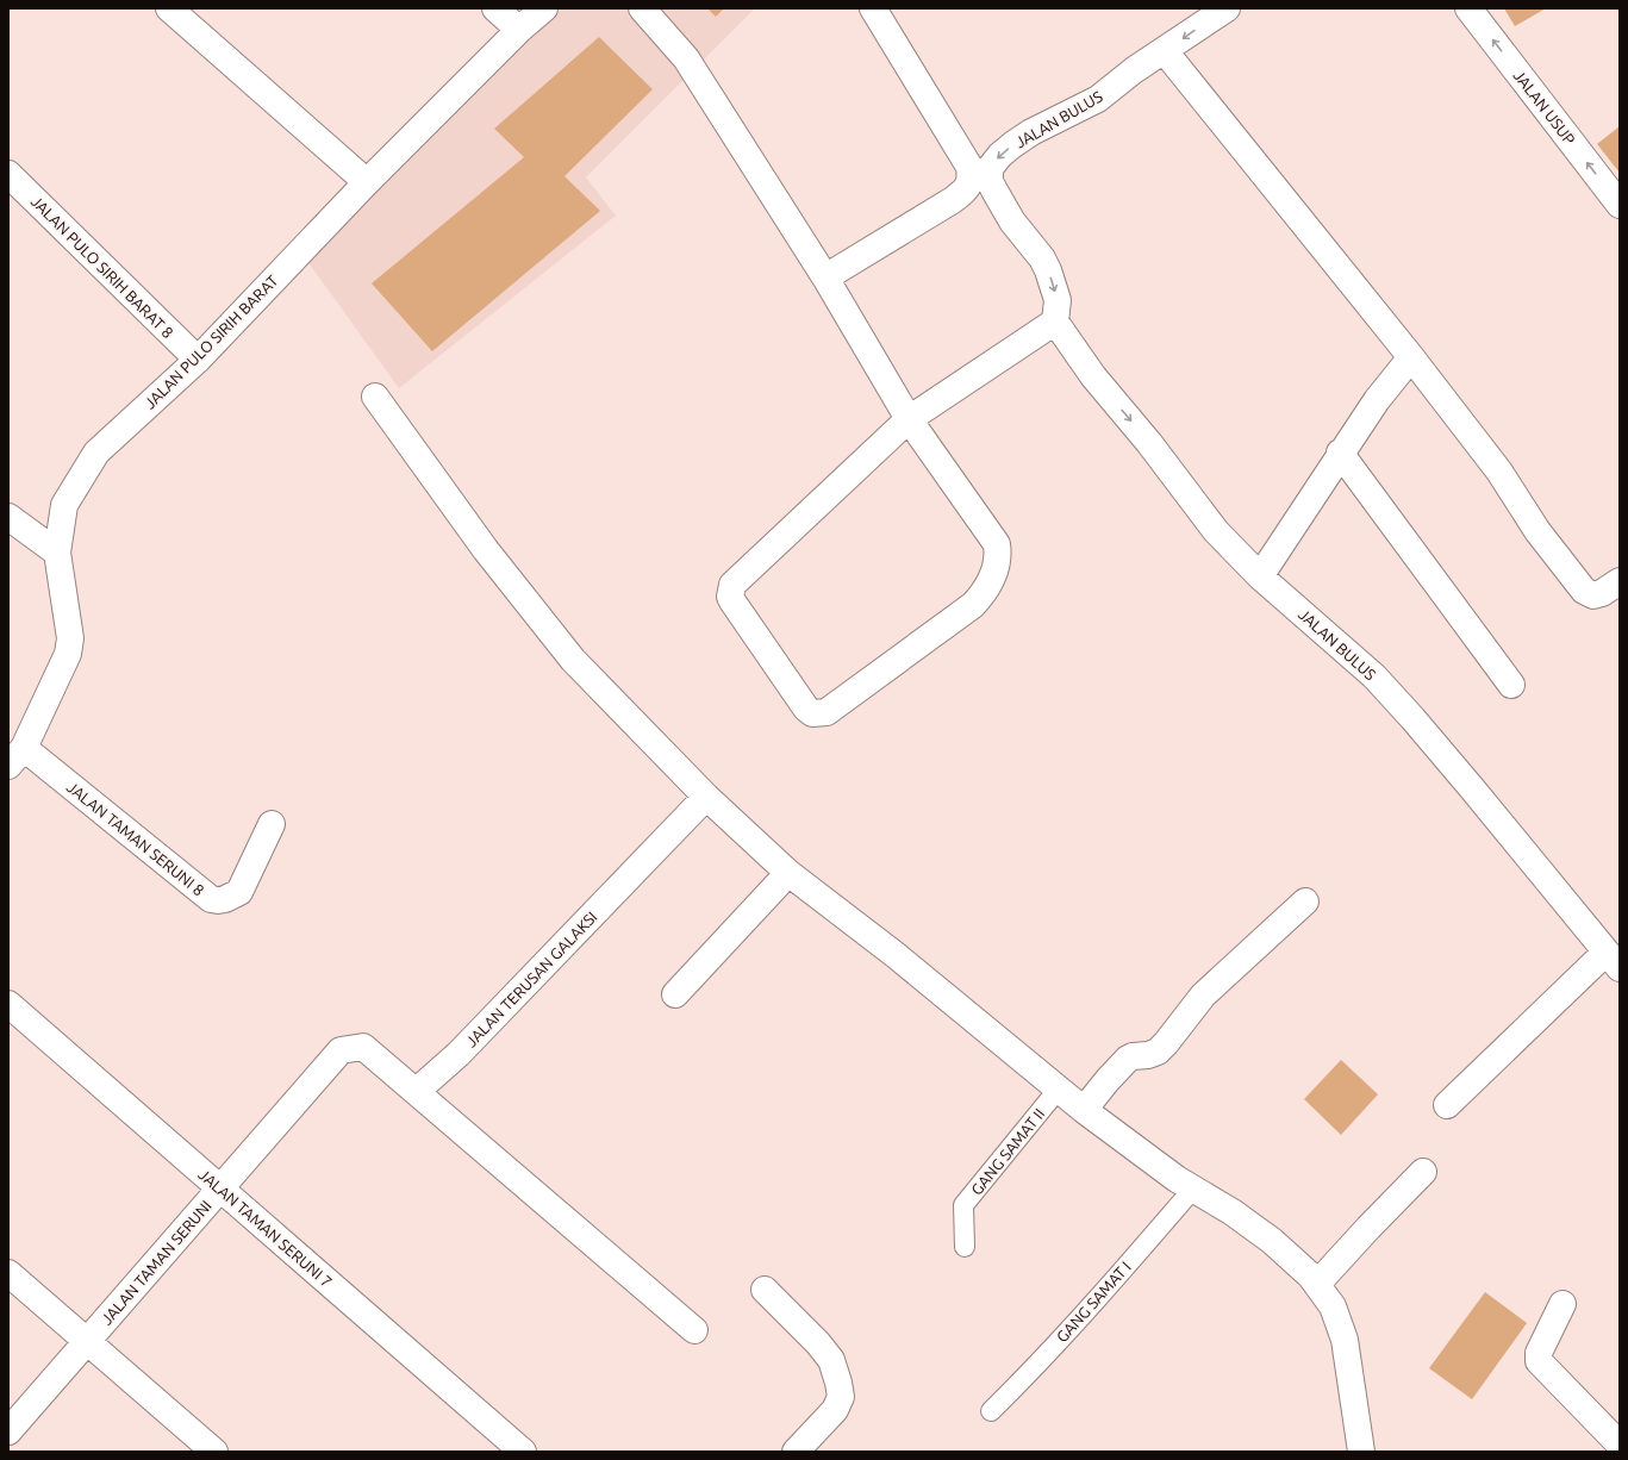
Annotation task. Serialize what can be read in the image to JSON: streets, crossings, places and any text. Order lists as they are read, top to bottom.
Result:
{
  "streets": {
    "street": [
      "JALAN USUP",
      "JALAN BULUS",
      "JALAN PULO SIRIH BARAT 8",
      "JALAN PULO SIRIH BARAT",
      "JALAN TAMAN SERUNI 8",
      "JALAN TERUSAN GALAKSI",
      "JALAN TAMAN SERUNI 7",
      "JALAN TAMAN SERUNI"
    ],
    "lane": ["GANG SAMAT II", "GANG SAMAT I"]
  },
  "crossings": [
    ["JALAN PULO SIRIH BARAT 8", "JALAN PULO SIRIH BARAT"],
    ["JALAN PULO SIRIH BARAT", "JALAN TAMAN SERUNI 8"],
    ["JALAN TERUSAN GALAKSI", "JALAN TAMAN SERUNI"],
    ["JALAN TAMAN SERUNI 7", "JALAN TAMAN SERUNI"]
  ],
  "one_way": ["JALAN USUP"]
}
